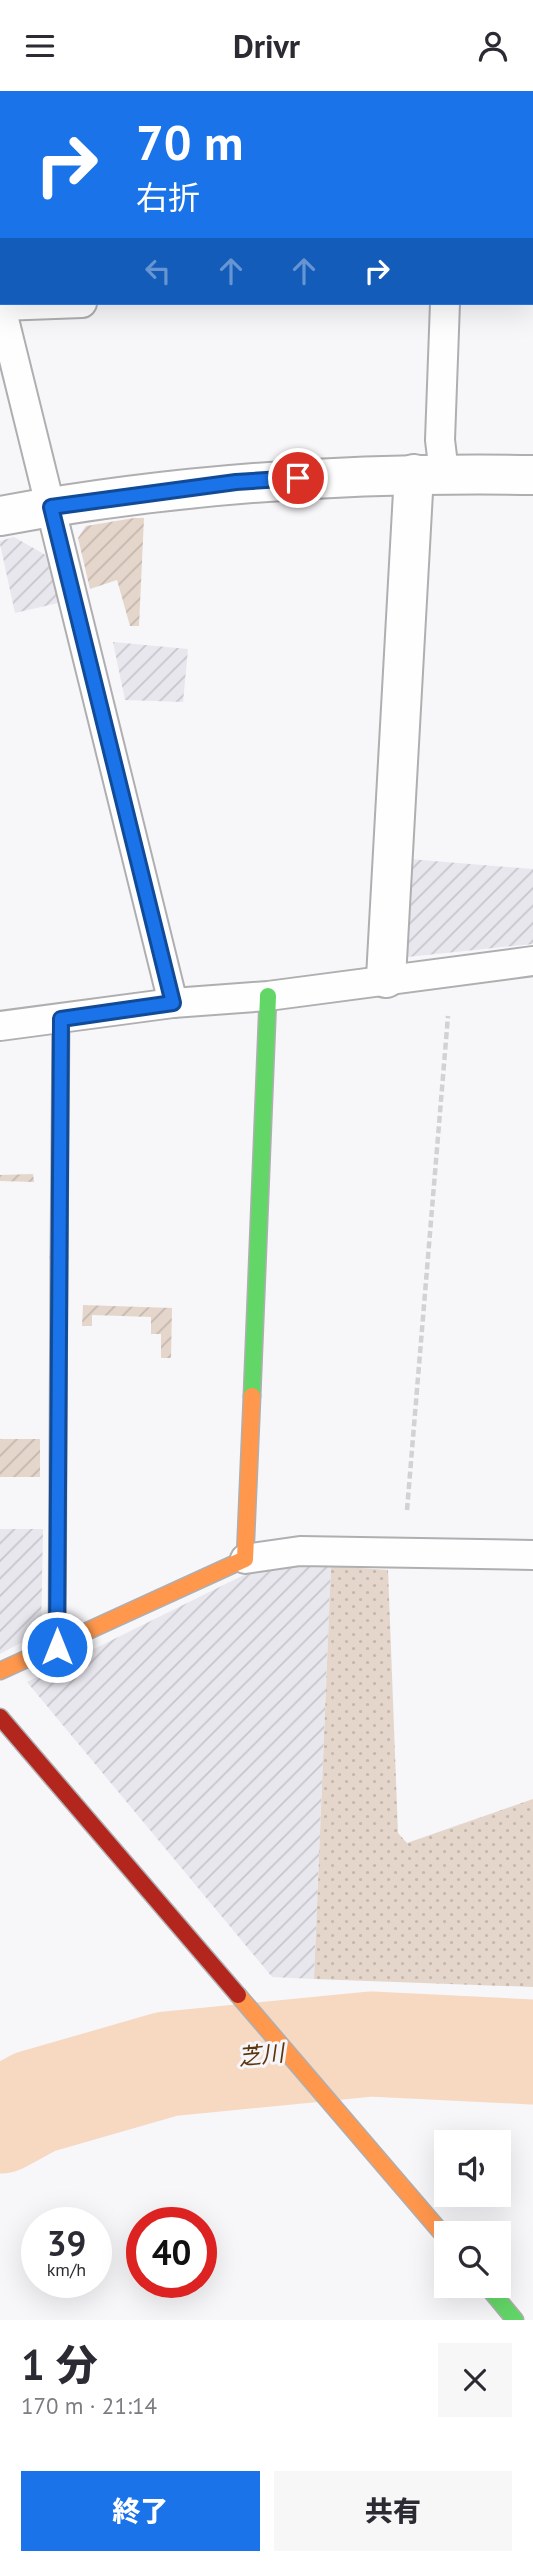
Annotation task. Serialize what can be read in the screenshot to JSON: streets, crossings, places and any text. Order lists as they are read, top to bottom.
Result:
{
  "water": ["芝川"],
  "page": {
    "header": "Drivr",
    "turn": ["70 m", "右折"],
    "speed": "39 km/h",
    "limit": "40",
    "heading": ["1 分", "170 m · 21:14"],
    "buttons": ["終了", "共有"]
  }
}
